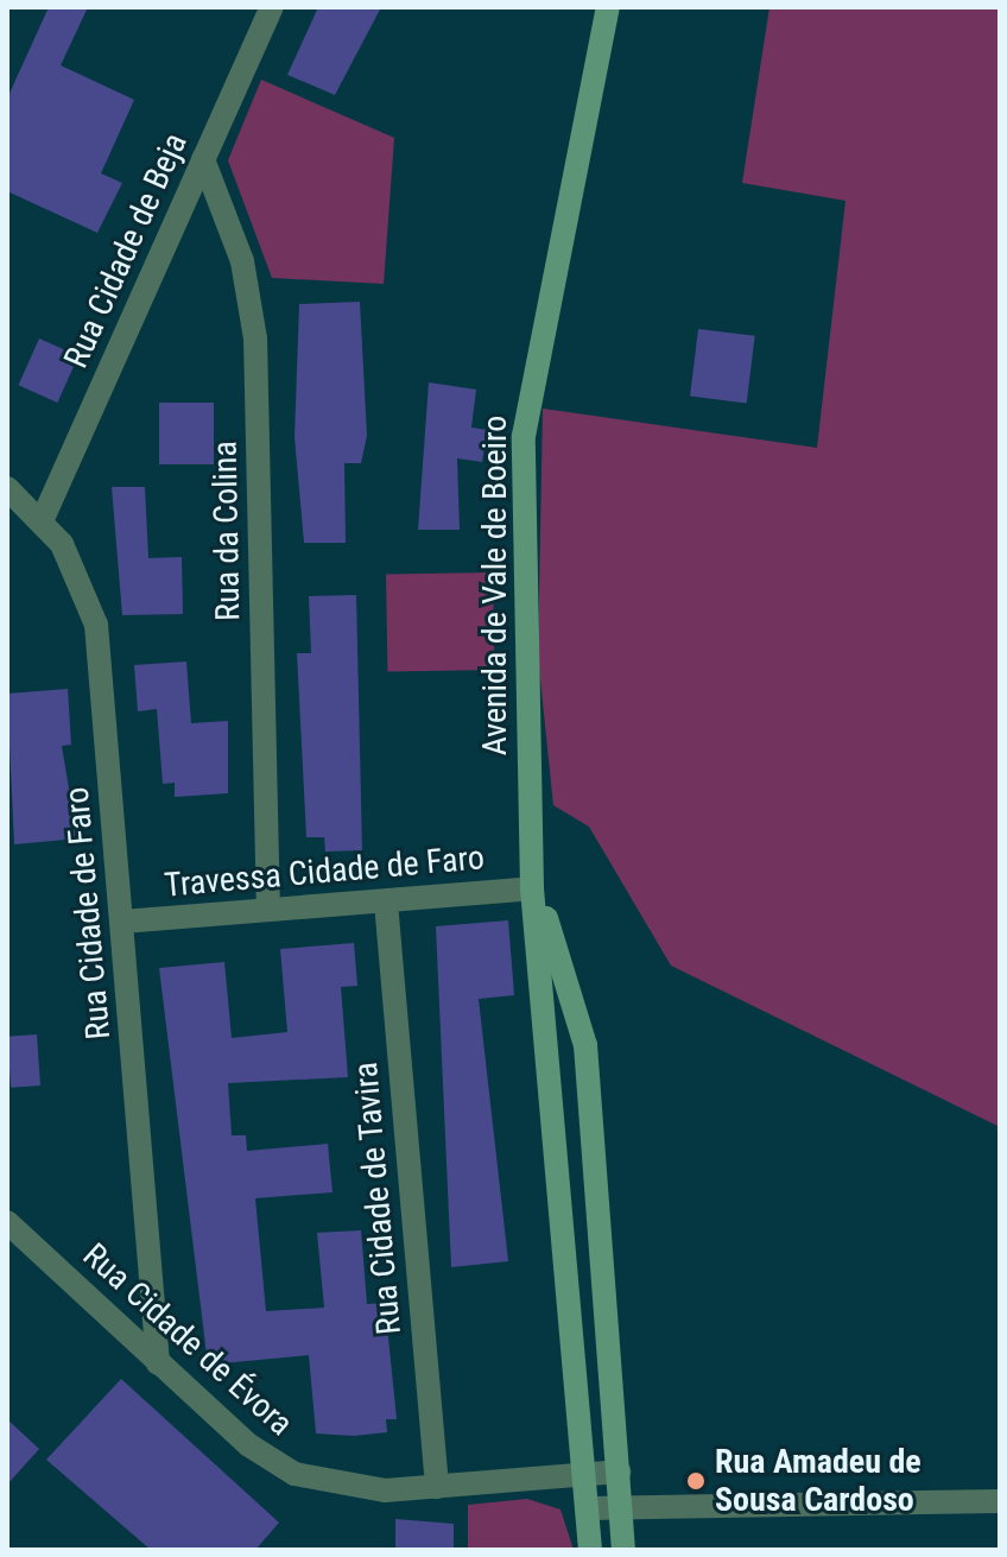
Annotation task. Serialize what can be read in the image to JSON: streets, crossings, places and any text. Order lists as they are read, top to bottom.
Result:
{
  "streets": {
    "street": [
      "Rua Cidade de Beja",
      "Rua da Colina",
      "Avenida de Vale de Boeiro",
      "Travessa Cidade de Faro",
      "Rua Cidade de Faro",
      "Rua Cidade de Tavira",
      "Rua Cidade de Évora"
    ]
  },
  "crossings": [
    ["Rua Cidade de Beja", "Rua da Colina"],
    ["Rua Cidade de Beja", "Rua Cidade de Faro"],
    ["Rua da Colina", "Travessa Cidade de Faro"],
    ["Avenida de Vale de Boeiro", "Travessa Cidade de Faro"],
    ["Avenida de Vale de Boeiro", "Rua Cidade de Évora"],
    ["Travessa Cidade de Faro", "Rua Cidade de Faro"],
    ["Travessa Cidade de Faro", "Rua Cidade de Tavira"],
    ["Rua Cidade de Faro", "Rua Cidade de Évora"],
    ["Rua Cidade de Tavira", "Rua Cidade de Évora"]
  ],
  "places": ["Rua Amadeu de Sousa Cardoso"]
}
